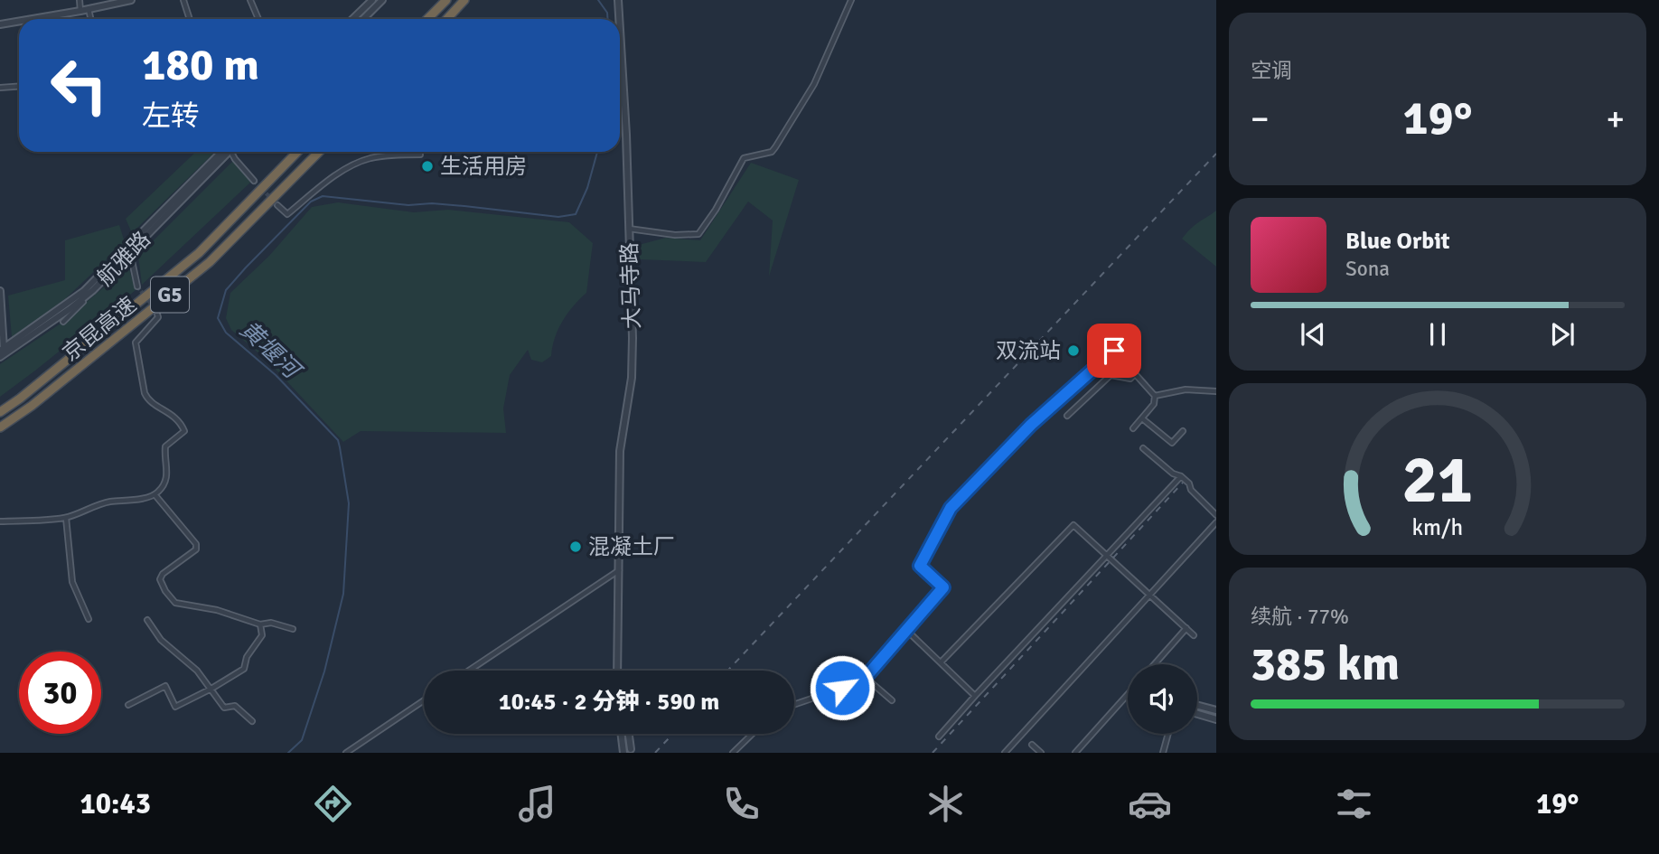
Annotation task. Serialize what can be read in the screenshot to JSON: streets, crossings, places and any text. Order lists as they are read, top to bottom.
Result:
{
  "streets": {
    "highway": ["G5", "京昆高速"],
    "street": ["航雅路", "大马寺路"]
  },
  "water": ["黄堰河"],
  "places": ["生活用房", "双流站", "混凝土厂"],
  "page": {
    "tile": [
      "空调",
      ["续航 · 77%", "385 km"]
    ],
    "turn": ["180 m", "左转"],
    "heat": ["−", "19°", "+"],
    "song": ["Blue Orbit", "Sona"],
    "limit": "30",
    "trip": "10:45 · 2 分钟 · 590 m",
    "tabs": ["10:43", "19°"],
    "gauge": ["21", "km/h"]
  }
}
